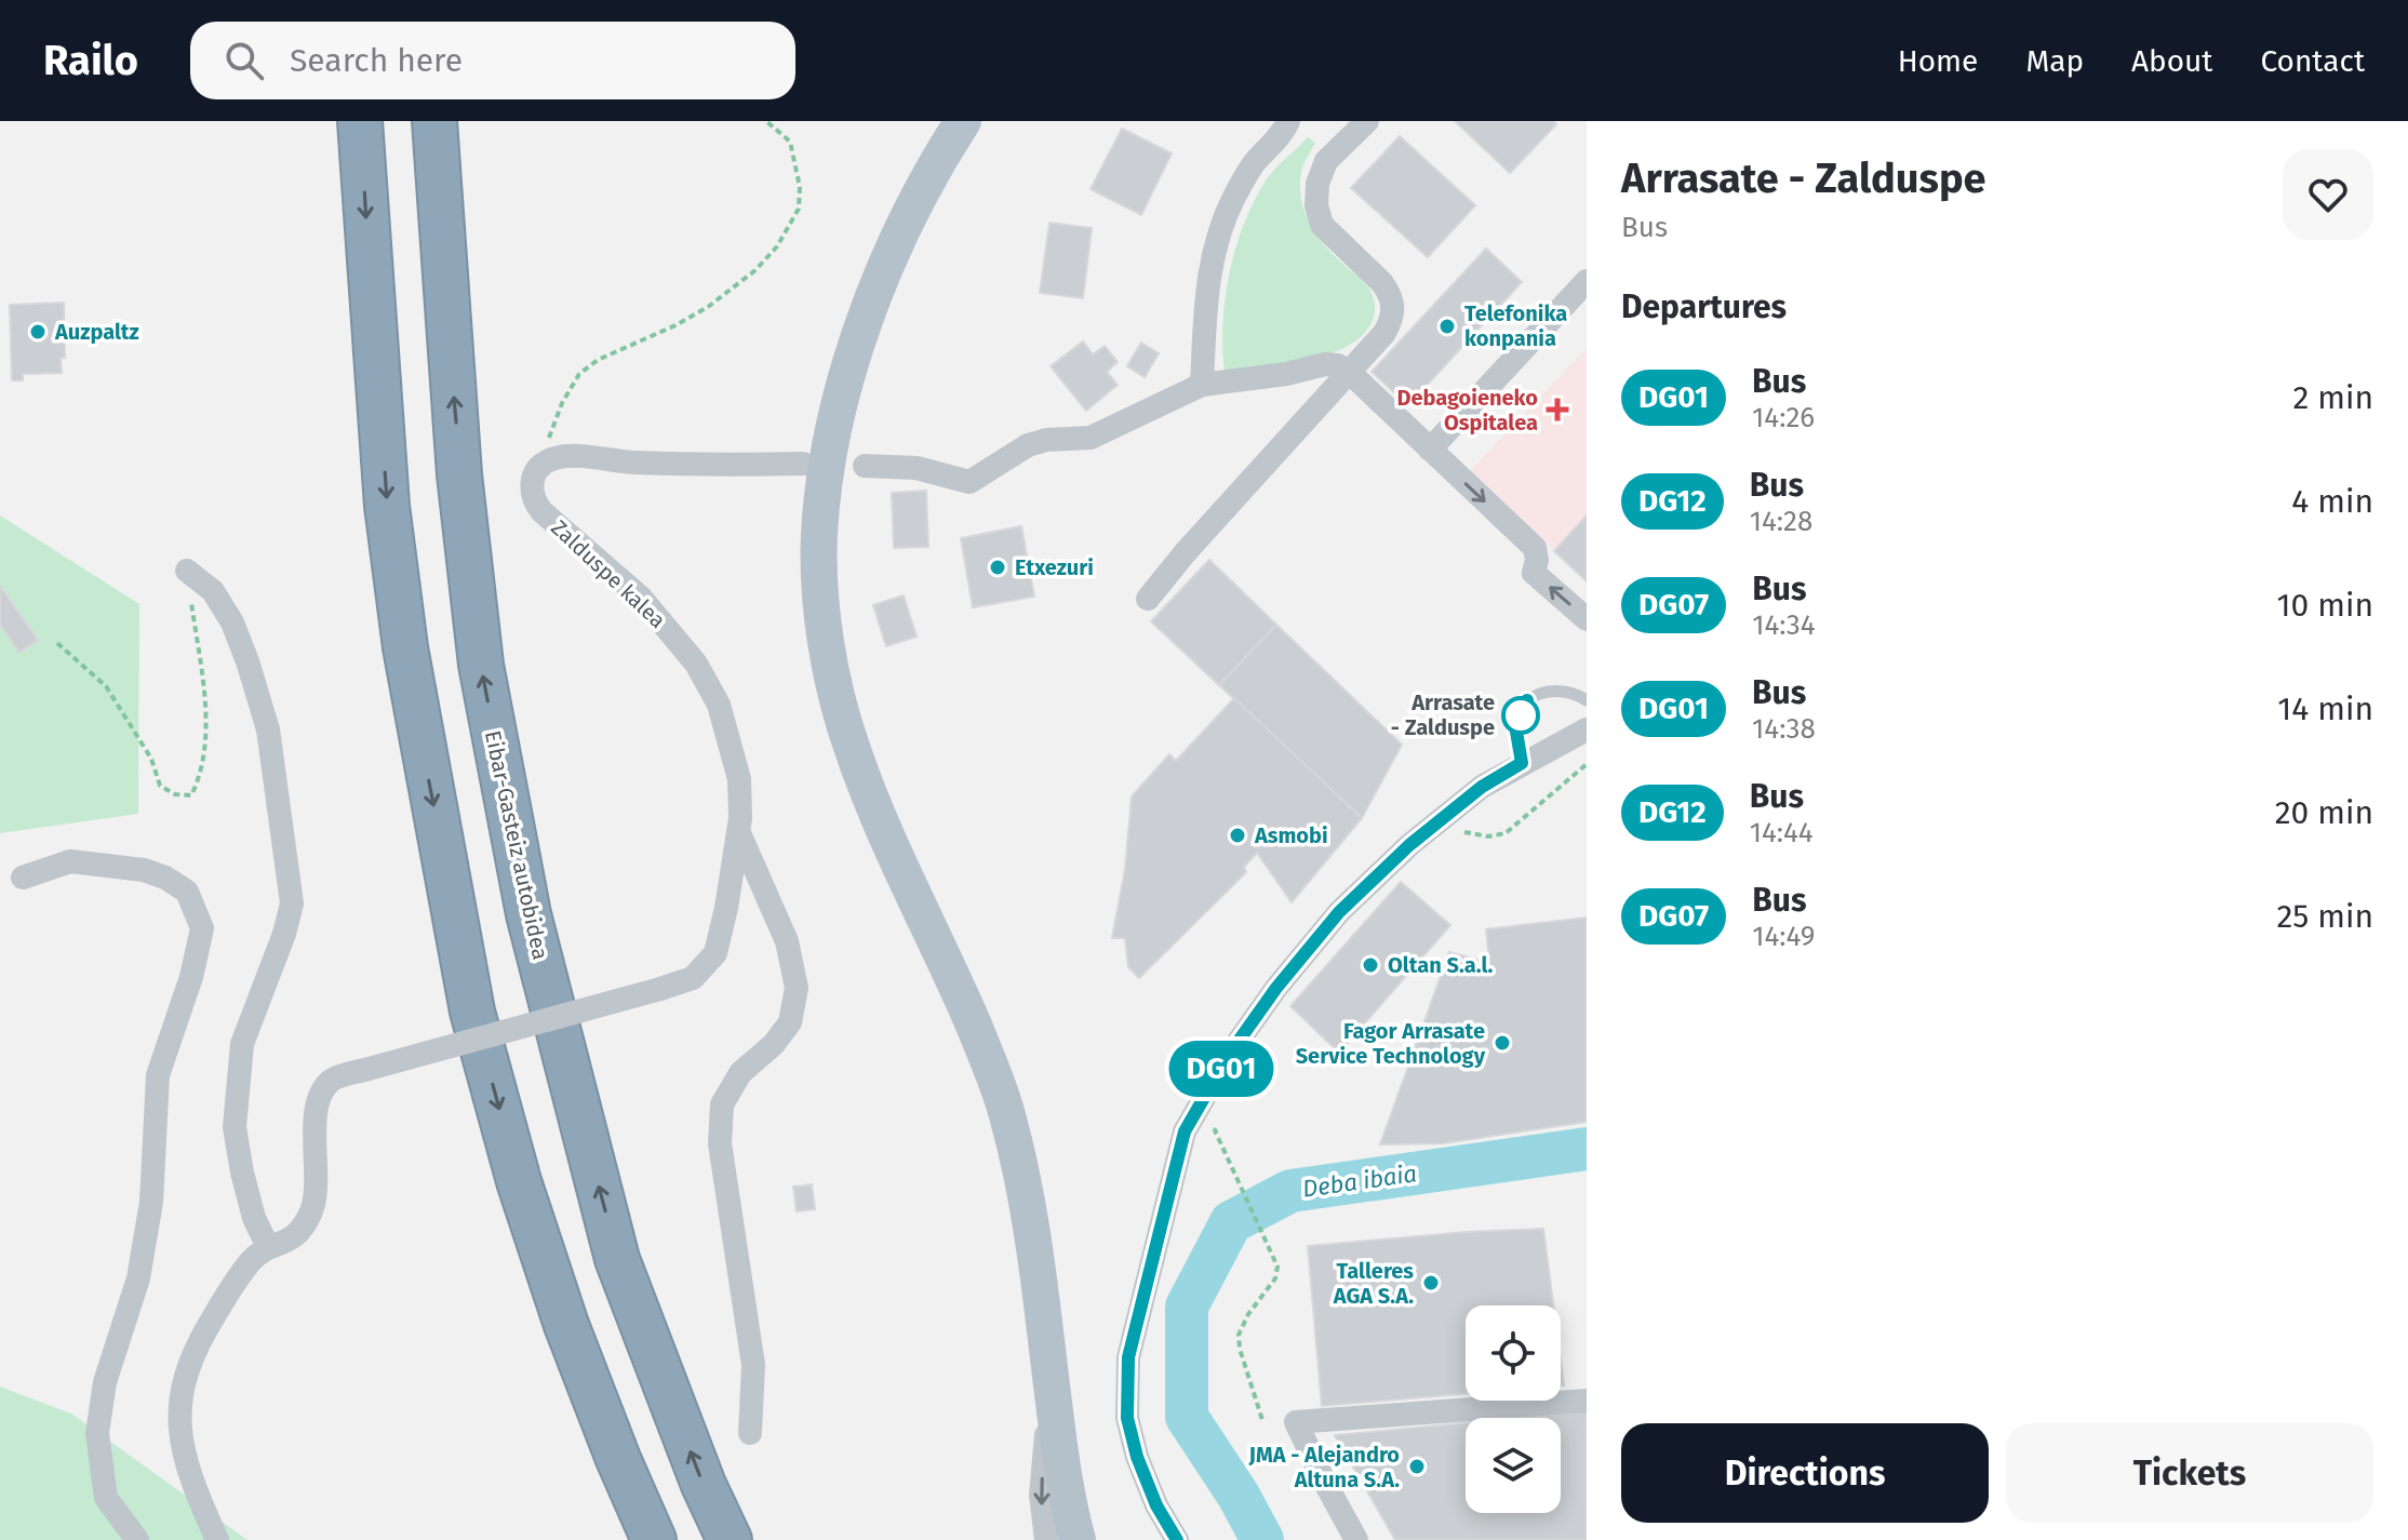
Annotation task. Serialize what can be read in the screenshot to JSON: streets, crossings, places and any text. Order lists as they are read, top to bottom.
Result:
{
  "streets": {
    "highway": ["Eibar-Gasteiz autobidea"],
    "street": ["Zalduspe kalea"]
  },
  "water": ["Deba ibaia"],
  "places": {
    "other": [
      "Telefonika konpania",
      "Auzpaltz",
      "Etxezuri",
      "Arrasate - Zalduspe",
      "Asmobi",
      "Oltan S.a.l.",
      "Fagor Arrasate Service Technology",
      "Talleres AGA S.A.",
      "JMA - Alejandro Altuna S.A."
    ],
    "health": ["Debagoieneko Ospitalea"]
  },
  "lines": ["bus line DG01"],
  "page": {
    "header": "Railo",
    "search": "Search here",
    "nav": [
      "Home",
      "Map",
      "About",
      "Contact"
    ],
    "on_map": "DG01",
    "heading": [
      ["Arrasate - Zalduspe", "Bus"],
      "Departures"
    ],
    "list": [
      {
        "mark": "DG01",
        "name": "Bus",
        "note": "14:26",
        "value": "2 min"
      },
      {
        "mark": "DG12",
        "name": "Bus",
        "note": "14:28",
        "value": "4 min"
      },
      {
        "mark": "DG07",
        "name": "Bus",
        "note": "14:34",
        "value": "10 min"
      },
      {
        "mark": "DG01",
        "name": "Bus",
        "note": "14:38",
        "value": "14 min"
      },
      {
        "mark": "DG12",
        "name": "Bus",
        "note": "14:44",
        "value": "20 min"
      },
      {
        "mark": "DG07",
        "name": "Bus",
        "note": "14:49",
        "value": "25 min"
      }
    ],
    "buttons": ["Directions", "Tickets"]
  }
}
